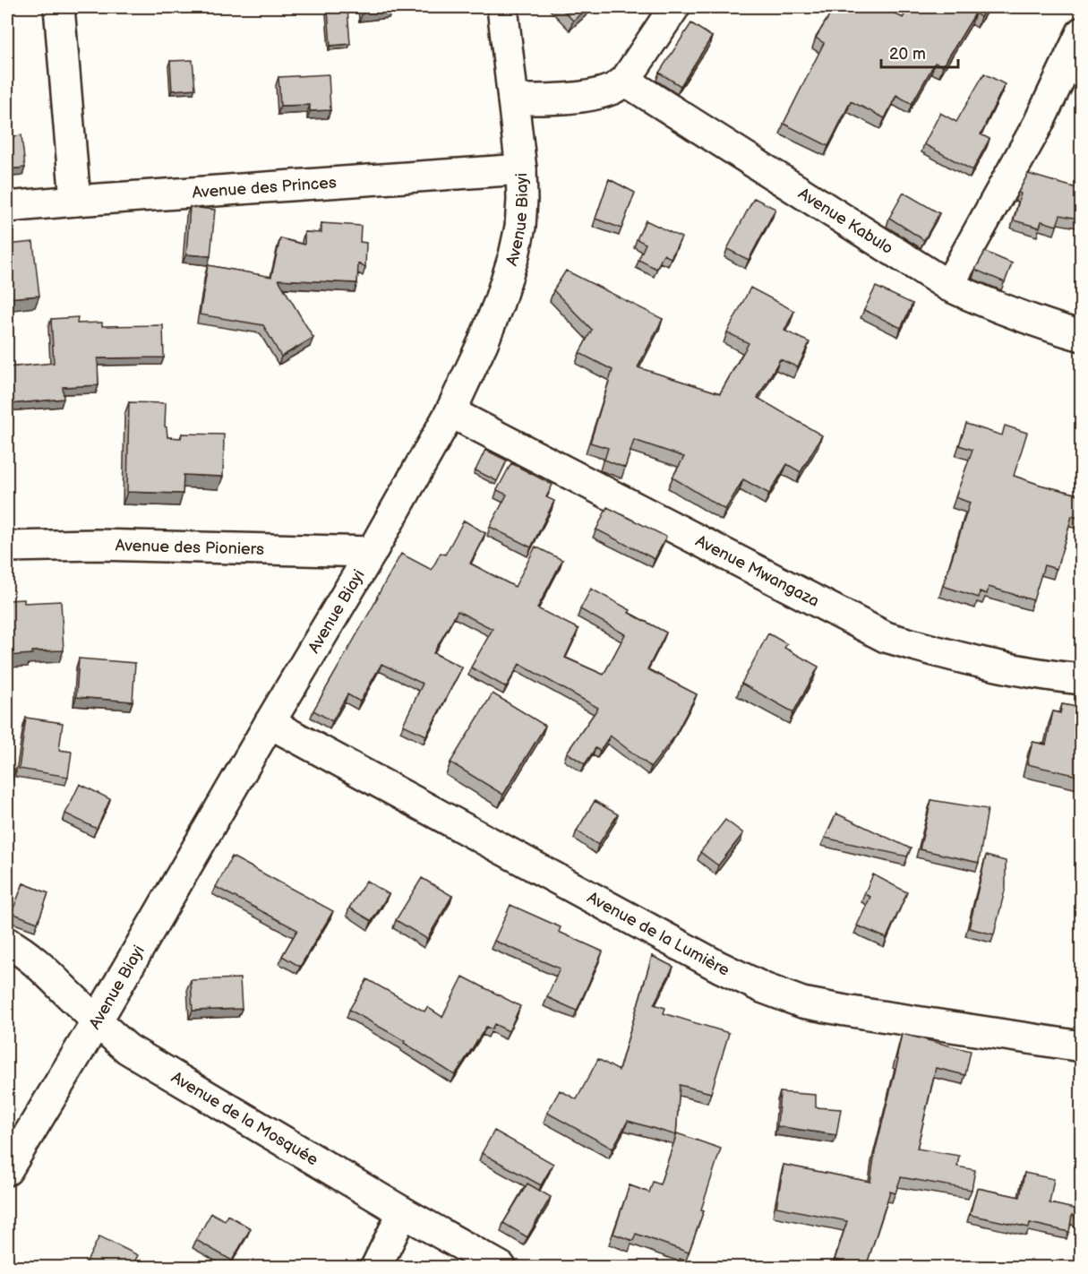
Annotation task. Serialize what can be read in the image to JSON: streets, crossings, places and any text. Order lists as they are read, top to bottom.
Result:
{
  "streets": {
    "street": [
      "Avenue des Princes",
      "Avenue Biayi",
      "Avenue Kabulo",
      "Avenue des Pioniers",
      "Avenue Mwangaza",
      "Avenue de la Lumière",
      "Avenue de la Mosquée"
    ]
  },
  "crossings": [
    ["Avenue des Princes", "Avenue Biayi"],
    ["Avenue Biayi", "Avenue des Pioniers"],
    ["Avenue Biayi", "Avenue Mwangaza"],
    ["Avenue Biayi", "Avenue de la Lumière"],
    ["Avenue Biayi", "Avenue de la Mosquée"]
  ],
  "scale_bar": "20 m"
}
